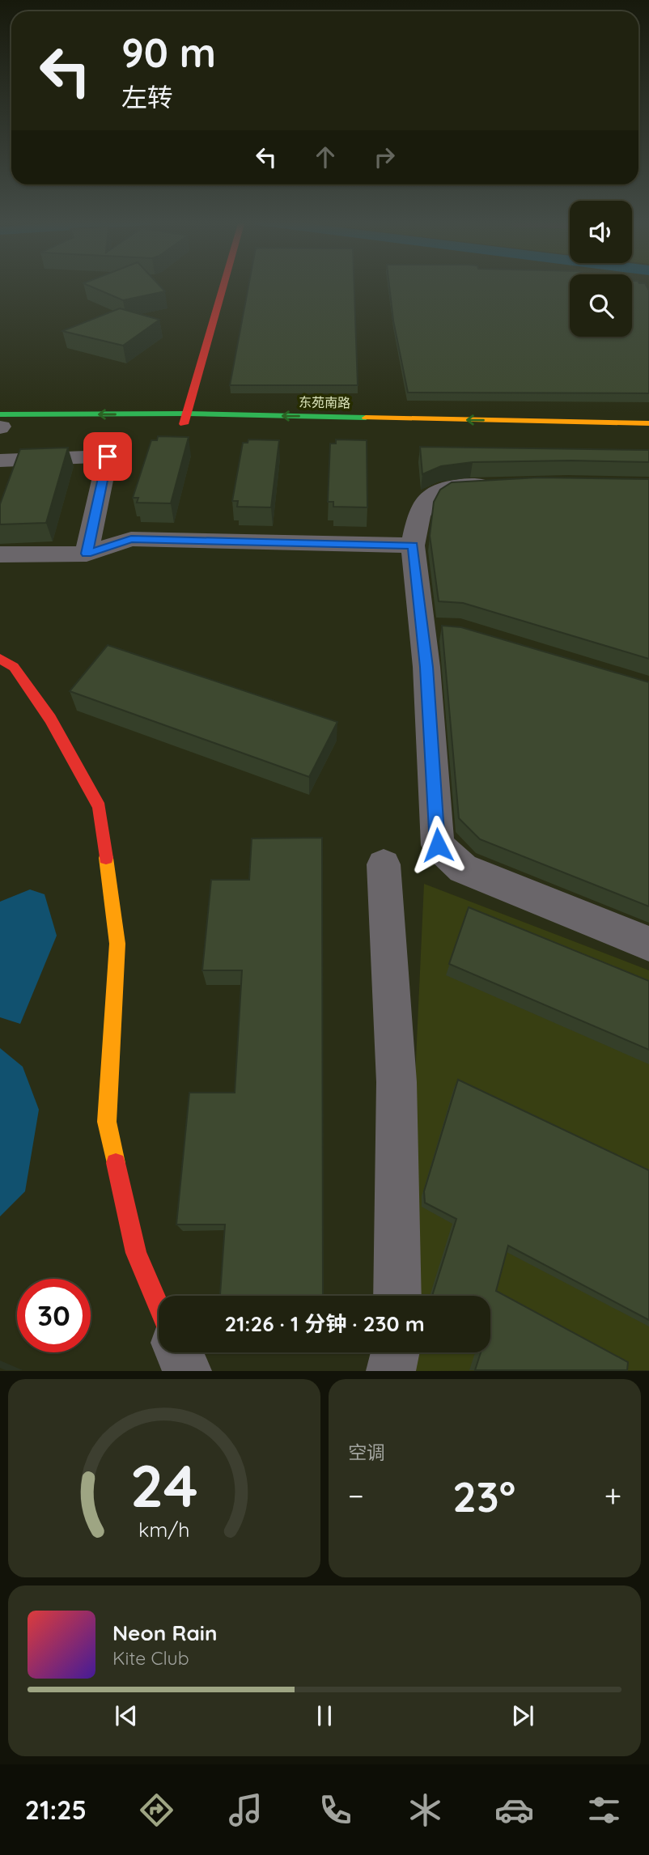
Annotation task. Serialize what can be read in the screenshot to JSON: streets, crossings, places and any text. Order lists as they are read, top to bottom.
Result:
{
  "streets": {
    "street": ["东苑南路"]
  },
  "page": {
    "turn": ["90 m", "左转"],
    "limit": "30",
    "trip": "21:26 · 1 分钟 · 230 m",
    "tile": "空调",
    "heat": ["−", "23°", "+"],
    "song": ["Neon Rain", "Kite Club"],
    "tabs": "21:25",
    "gauge": ["24", "km/h"]
  }
}
